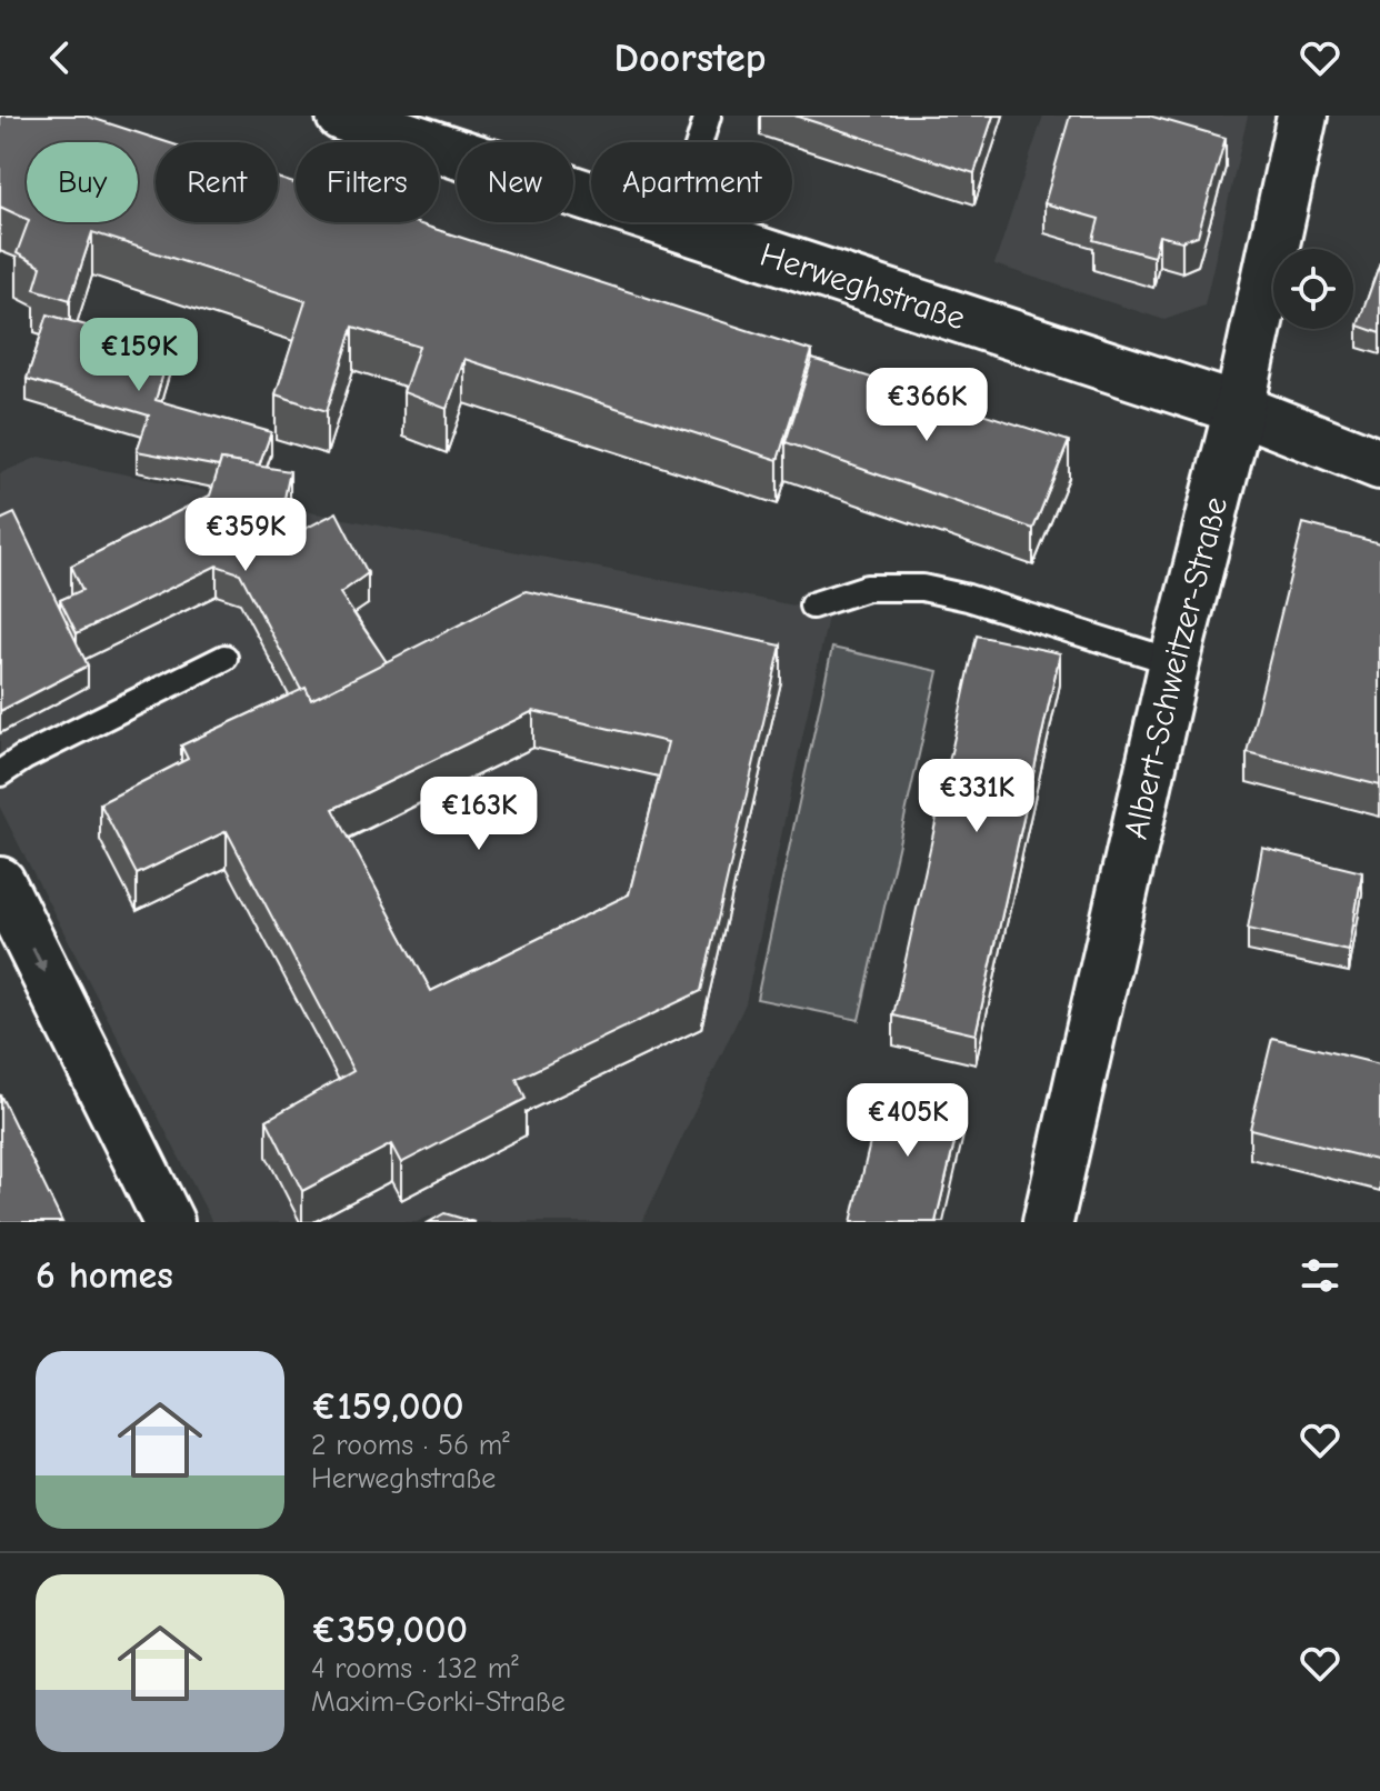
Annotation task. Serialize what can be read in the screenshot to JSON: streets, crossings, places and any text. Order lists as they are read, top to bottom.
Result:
{
  "streets": {
    "street": ["Herweghstraße", "Albert-Schweitzer-Straße"]
  },
  "crossings": [
    ["Herweghstraße", "Albert-Schweitzer-Straße"]
  ],
  "page": {
    "header": "Doorstep",
    "chip": [
      "Buy",
      "Rent",
      "Filters",
      "New",
      "Apartment"
    ],
    "price": [
      "€159K",
      "€366K",
      "€359K",
      "€331K",
      "€163K",
      "€405K"
    ],
    "heading": "6 homes",
    "list": [
      {
        "name": "€159,000",
        "note": "2 rooms · 56 m² · Herweghstraße"
      },
      {
        "name": "€359,000",
        "note": "4 rooms · 132 m² · Maxim-Gorki-Straße"
      }
    ]
  }
}
